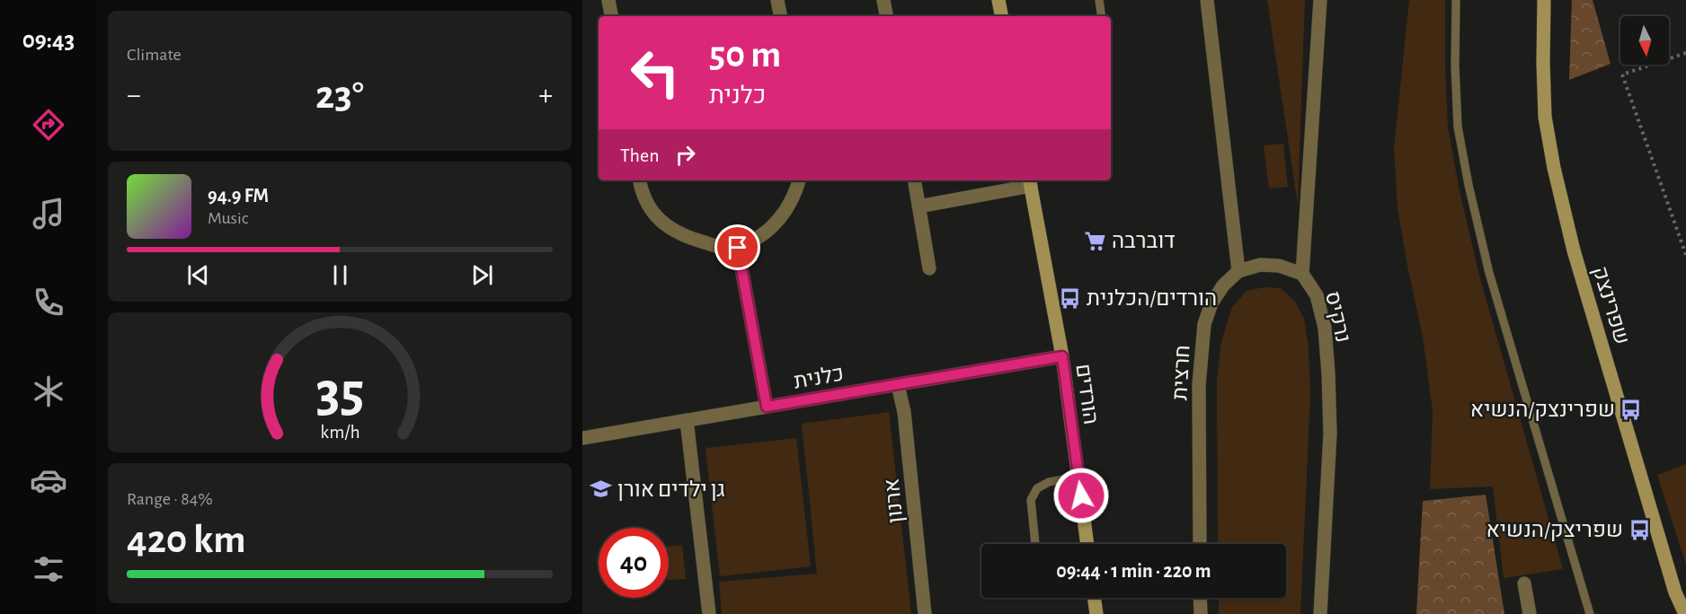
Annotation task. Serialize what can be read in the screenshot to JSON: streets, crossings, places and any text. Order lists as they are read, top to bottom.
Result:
{
  "streets": {
    "street": [
      "שפרינצק",
      "נרקיס",
      "חרצית",
      "כלנית",
      "הורדים",
      "ארנון"
    ]
  },
  "crossings": [
    ["כלנית", "הורדים"],
    ["כלנית", "ארנון"]
  ],
  "places": {
    "supermarket": ["דוברבה"],
    "bus stop": ["הורדים/הכלנית", "שפרינצק/הנשיא", "שפריצק/הנשיא"],
    "school or university": ["גן ילדים אורן"]
  },
  "north": "bottom",
  "page": {
    "tabs": "09:43",
    "tile": [
      "Climate",
      ["Range · 84%", "420 km"]
    ],
    "turn": ["50 m", "כלנית"],
    "heat": ["−", "23°", "+"],
    "then": "Then",
    "song": ["94.9 FM", "Music"],
    "limit": "40",
    "trip": "09:44 · 1 min · 220 m",
    "gauge": ["35", "km/h"]
  }
}
